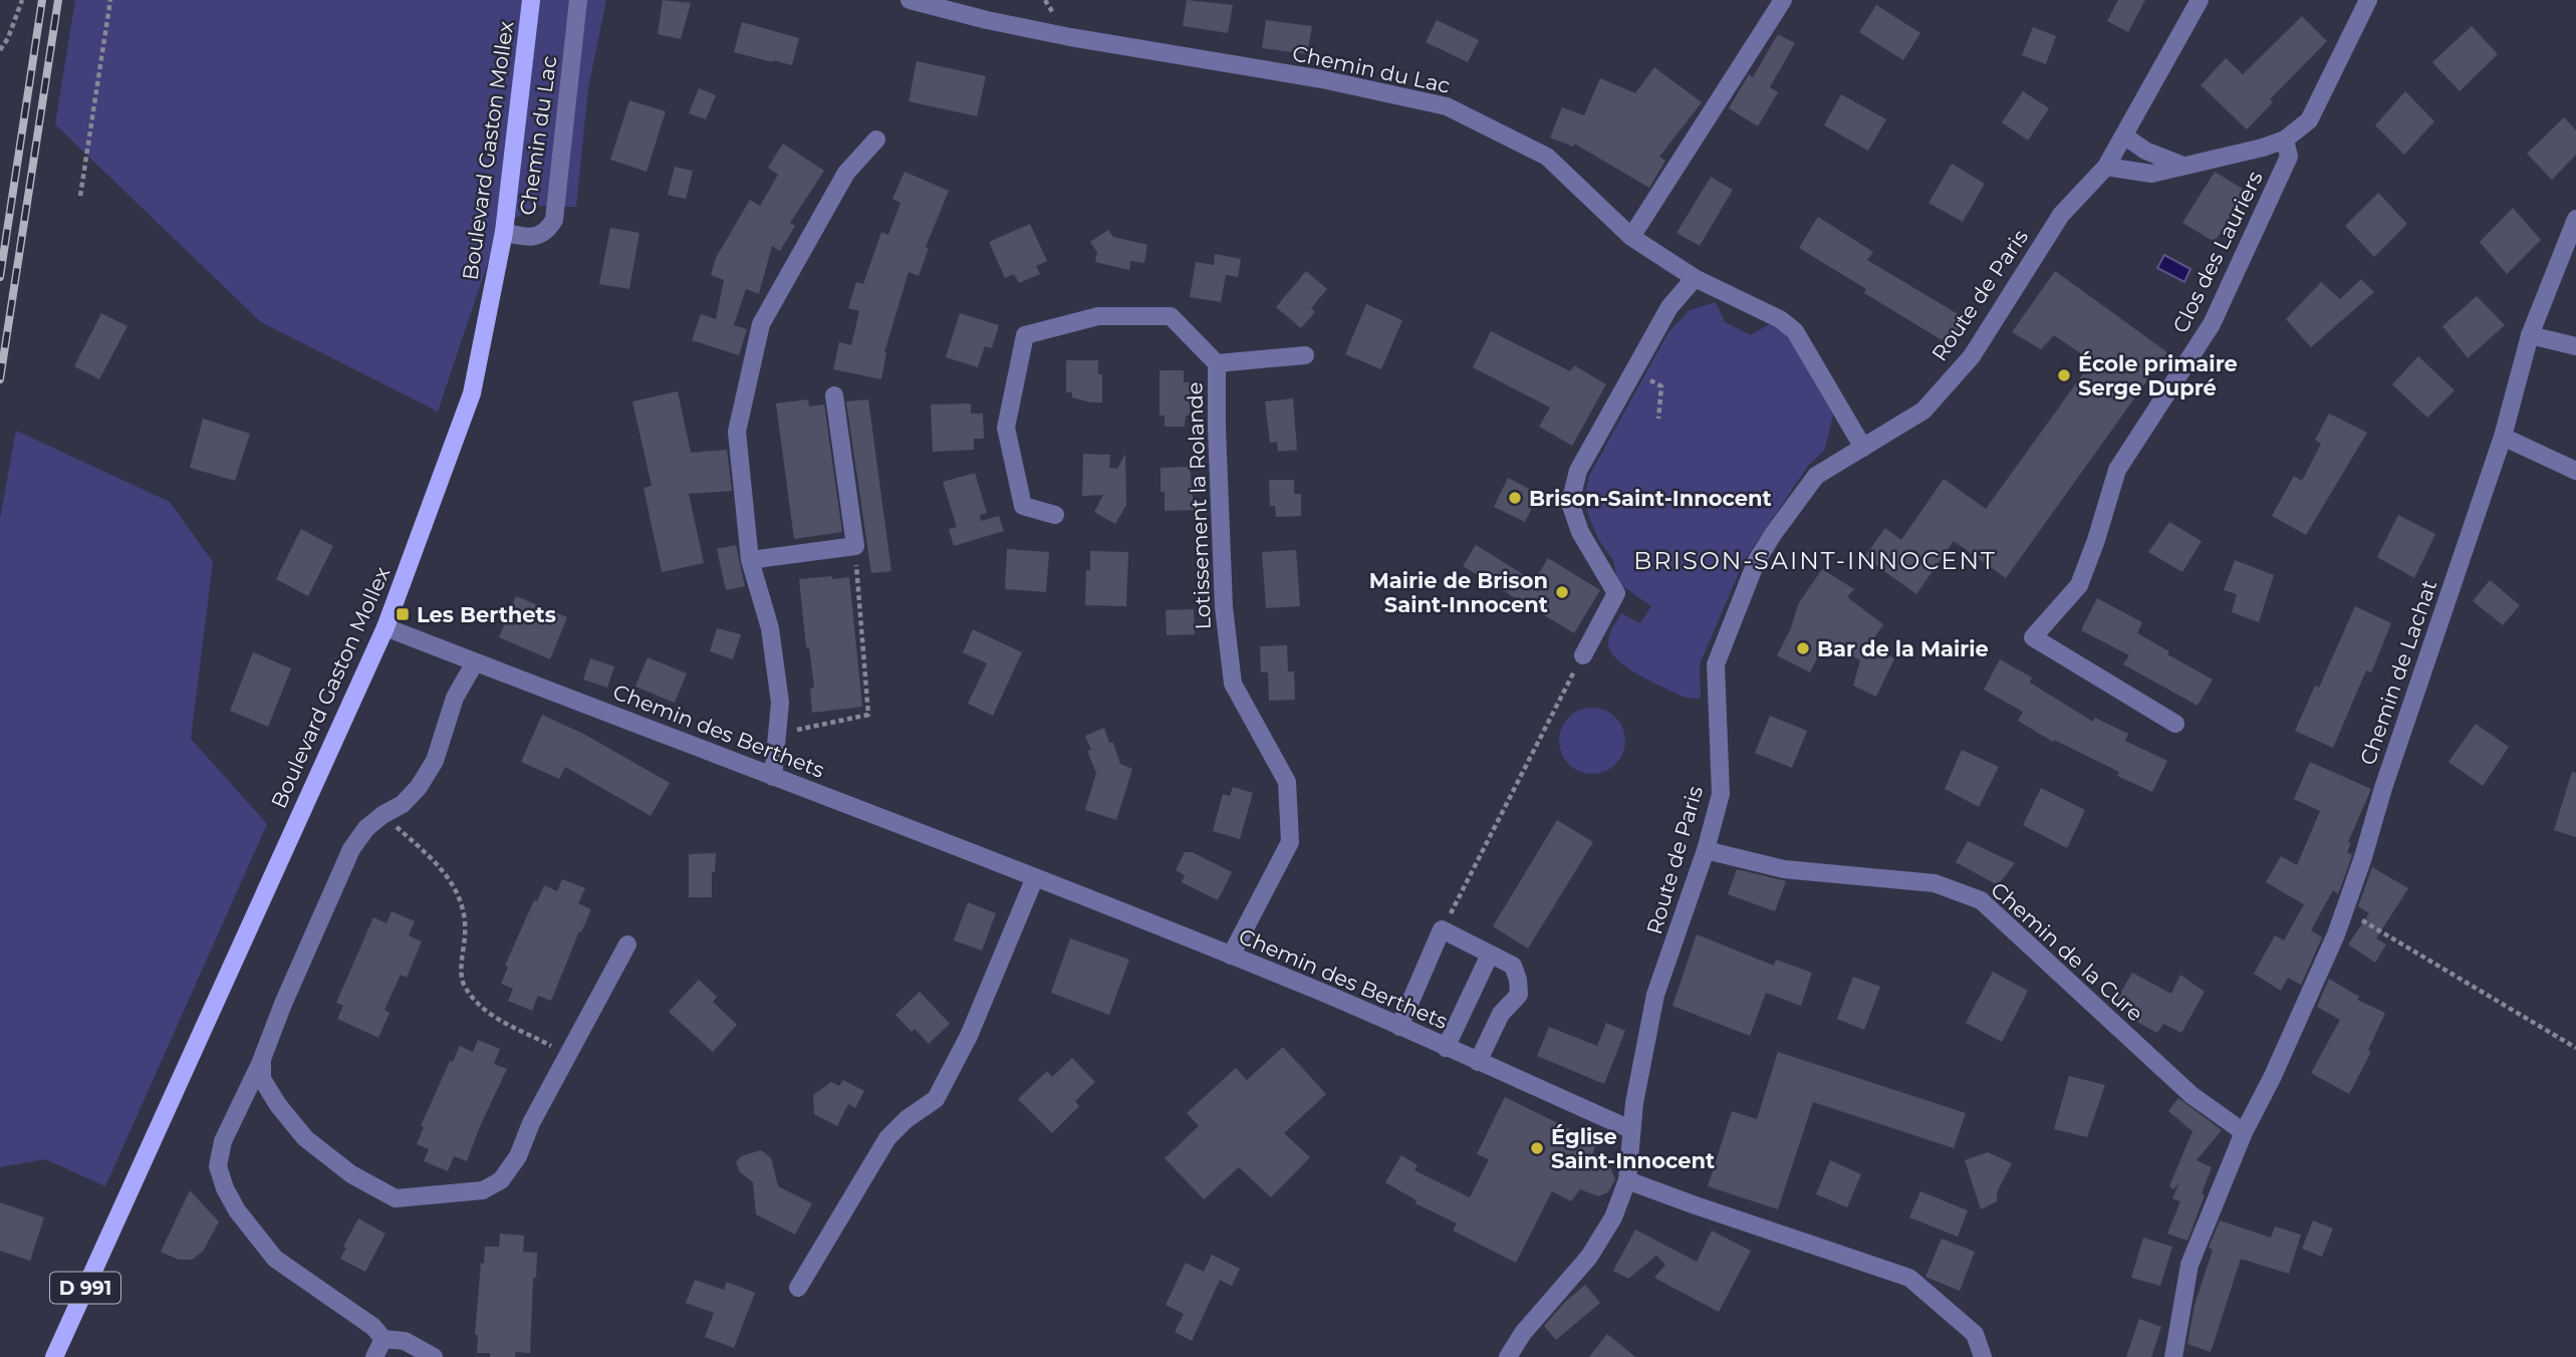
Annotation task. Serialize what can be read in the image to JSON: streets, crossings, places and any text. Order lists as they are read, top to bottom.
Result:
{
  "streets": {
    "main road": ["Boulevard Gaston Mollex", "D 991"],
    "street": [
      "Chemin du Lac",
      "Clos des Lauriers",
      "Route de Paris",
      "Lotissement la Rolande",
      "Chemin de Lachat",
      "Chemin des Berthets",
      "Chemin de la Cure"
    ]
  },
  "crossings": [
    ["Chemin du Lac", "Boulevard Gaston Mollex"],
    ["Chemin du Lac", "Route de Paris"],
    ["Boulevard Gaston Mollex", "Chemin des Berthets"],
    ["Route de Paris", "Chemin des Berthets"],
    ["Route de Paris", "Chemin de la Cure"],
    ["Lotissement la Rolande", "Chemin des Berthets"],
    ["Chemin de Lachat", "Chemin de la Cure"]
  ],
  "districts": ["BRISON-SAINT-INNOCENT"],
  "places": {
    "other": [
      "École primaire Serge Dupré",
      "Brison-Saint-Innocent",
      "Mairie de Brison Saint-Innocent",
      "Bar de la Mairie",
      "Église Saint-Innocent"
    ],
    "transit": ["Les Berthets"]
  }
}
